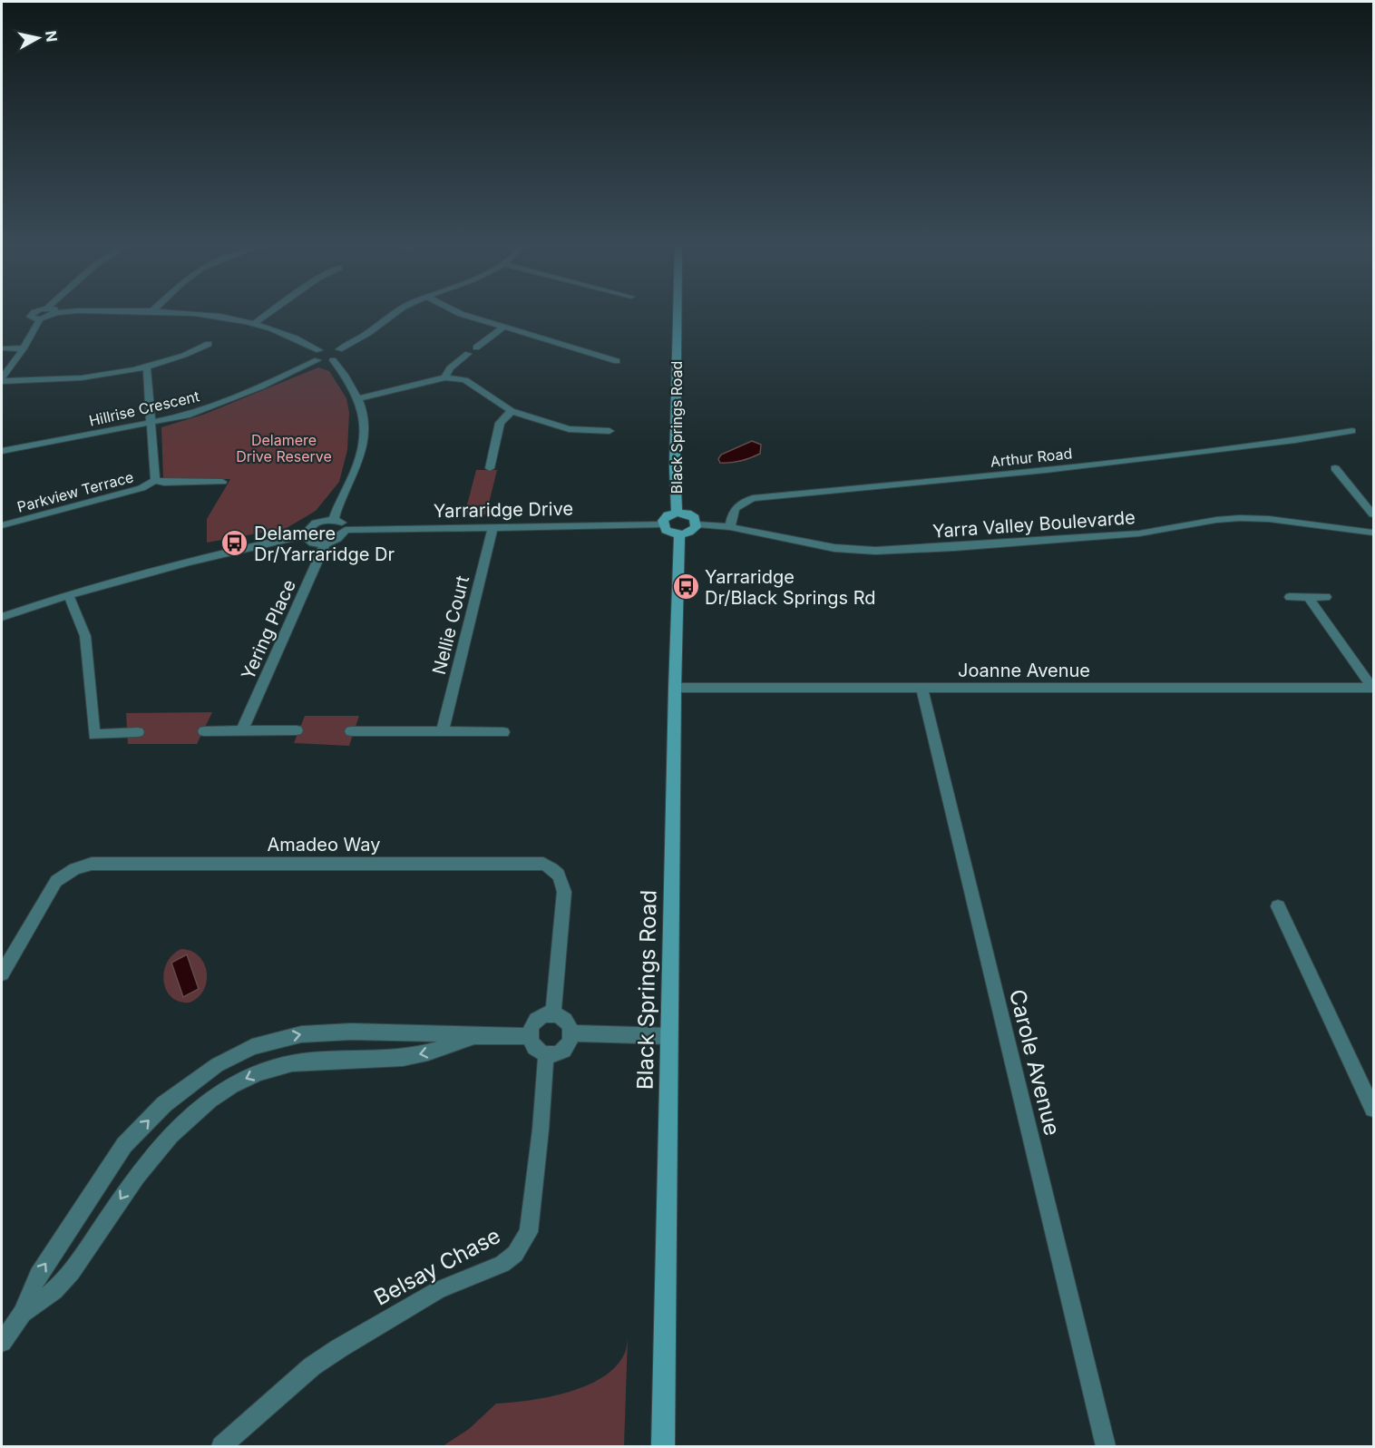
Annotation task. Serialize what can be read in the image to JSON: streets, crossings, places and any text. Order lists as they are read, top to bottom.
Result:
{
  "streets": {
    "main road": ["Black Springs Road"],
    "street": [
      "Hillrise Crescent",
      "Arthur Road",
      "Parkview Terrace",
      "Yarraridge Drive",
      "Yarra Valley Boulevarde",
      "Nellie Court",
      "Yering Place",
      "Joanne Avenue",
      "Amadeo Way",
      "Carole Avenue",
      "Belsay Chase"
    ]
  },
  "crossings": [
    ["Hillrise Crescent", "Parkview Terrace"],
    ["Black Springs Road", "Yarraridge Drive"],
    ["Black Springs Road", "Yarra Valley Boulevarde"],
    ["Black Springs Road", "Joanne Avenue"],
    ["Arthur Road", "Yarra Valley Boulevarde"],
    ["Yarraridge Drive", "Yarra Valley Boulevarde"],
    ["Yarraridge Drive", "Nellie Court"],
    ["Joanne Avenue", "Carole Avenue"],
    ["Amadeo Way", "Belsay Chase"]
  ],
  "parks": ["Delamere Drive Reserve"],
  "places": {
    "bus stop": ["Delamere Dr/Yarraridge Dr", "Yarraridge Dr/Black Springs Rd"]
  },
  "north": "right"
}
